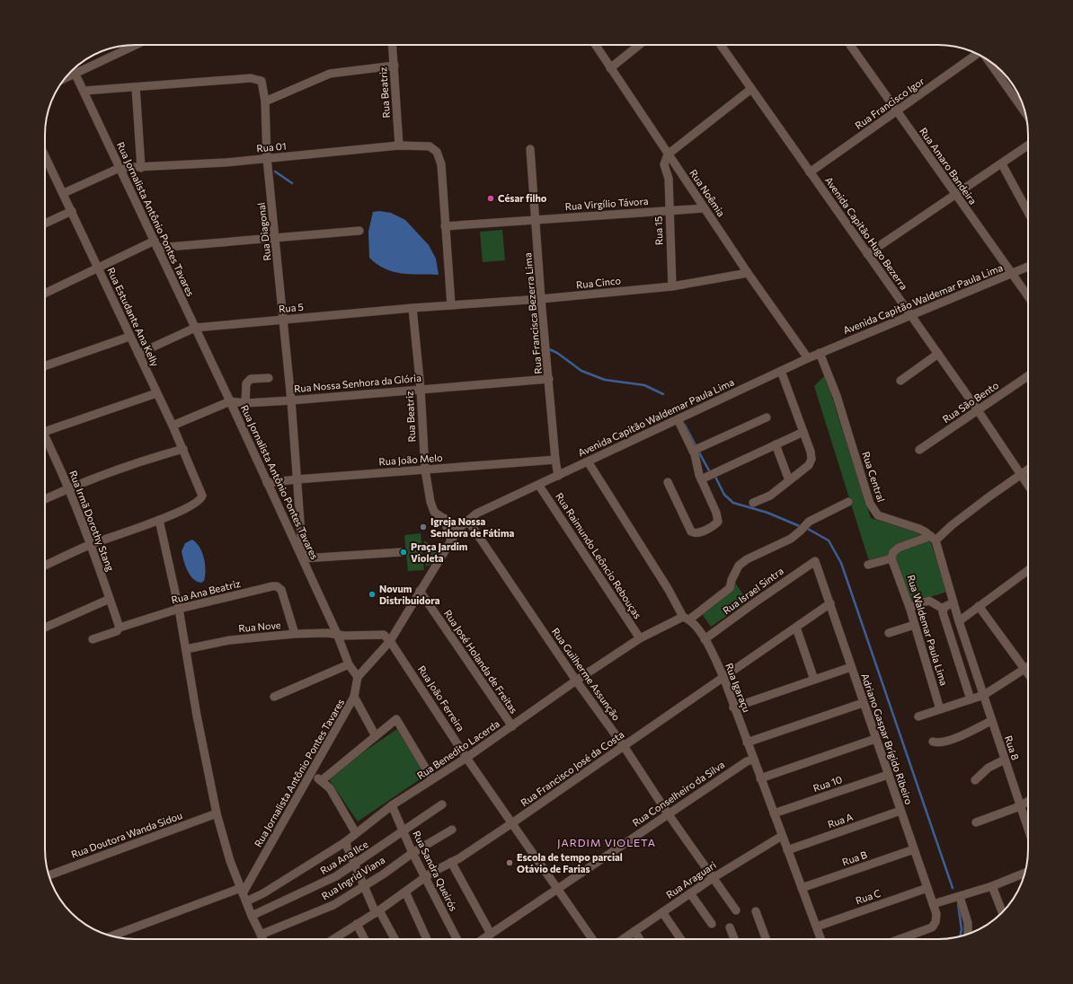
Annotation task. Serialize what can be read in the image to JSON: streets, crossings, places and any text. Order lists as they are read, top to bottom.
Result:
{
  "streets": {
    "street": [
      "Rua Beatriz",
      "Rua Francisco Igor",
      "Rua 01",
      "Rua Amaro Bandeira",
      "Rua Noêmia",
      "Rua Virgílio Távora",
      "Rua Jornalista Antônio Pontes Tavares",
      "Rua 15",
      "Rua Diagonal",
      "Avenida Capitão Hugo Bezerra",
      "Rua Cinco",
      "Avenida Capitão Waldemar Paula Lima",
      "Rua 5",
      "Rua Francisca Bezerra Lima",
      "Rua Estudante Ana Kelly",
      "Rua Nossa Senhora da Glória",
      "Rua São Bento",
      "Rua João Melo",
      "Rua Central",
      "Rua Irmã Dorothy Stang",
      "Rua Raimundo Leôncio Rebouças",
      "Rua Israel Sintra",
      "Rua Ana Beatriz",
      "Rua Nove",
      "Rua Waldemar Paula Lima",
      "Rua José Holanda de Freitas",
      "Rua Guilherme Assunção",
      "Rua Igaraçu",
      "Rua João Ferreira",
      "Adriano Gaspar Brígido Ribeiro",
      "Rua 8",
      "Rua Benedito Lacerda",
      "Rua Francisco José da Costa",
      "Rua 10",
      "Rua Conselheiro da Silva",
      "Rua A",
      "Rua Doutora Wanda Sidou",
      "Rua Ana Ilce",
      "Rua B",
      "Rua Sandra Queirós",
      "Rua Ingrid Viana",
      "Rua Araguari",
      "Rua C"
    ]
  },
  "crossings": [
    ["Rua Beatriz", "Rua 01"],
    ["Rua Beatriz", "Avenida Capitão Waldemar Paula Lima"],
    ["Rua Beatriz", "Rua 5"],
    ["Rua Beatriz", "Rua Nossa Senhora da Glória"],
    ["Rua Beatriz", "Rua João Melo"],
    ["Rua Francisco Igor", "Rua Amaro Bandeira"],
    ["Rua Francisco Igor", "Avenida Capitão Hugo Bezerra"],
    ["Rua 01", "Rua Virgílio Távora"],
    ["Rua 01", "Rua Jornalista Antônio Pontes Tavares"],
    ["Rua 01", "Rua Diagonal"],
    ["Rua Amaro Bandeira", "Avenida Capitão Waldemar Paula Lima"],
    ["Rua Noêmia", "Rua Virgílio Távora"],
    ["Rua Noêmia", "Rua 15"],
    ["Rua Noêmia", "Rua Cinco"],
    ["Rua Noêmia", "Avenida Capitão Waldemar Paula Lima"],
    ["Rua Virgílio Távora", "Rua 15"],
    ["Rua Virgílio Távora", "Rua Francisca Bezerra Lima"],
    ["Rua Jornalista Antônio Pontes Tavares", "Rua Diagonal"],
    ["Rua Jornalista Antônio Pontes Tavares", "Avenida Capitão Waldemar Paula Lima"],
    ["Rua Jornalista Antônio Pontes Tavares", "Rua 5"],
    ["Rua Jornalista Antônio Pontes Tavares", "Rua Nossa Senhora da Glória"],
    ["Rua Jornalista Antônio Pontes Tavares", "Rua João Melo"],
    ["Rua Jornalista Antônio Pontes Tavares", "Rua Nove"],
    ["Rua 15", "Rua Cinco"],
    ["Rua Diagonal", "Rua 5"],
    ["Rua Diagonal", "Rua Nossa Senhora da Glória"],
    ["Rua Diagonal", "Rua João Melo"],
    ["Avenida Capitão Hugo Bezerra", "Avenida Capitão Waldemar Paula Lima"],
    ["Avenida Capitão Hugo Bezerra", "Rua São Bento"],
    ["Rua Cinco", "Rua 5"],
    ["Rua Cinco", "Rua Francisca Bezerra Lima"],
    ["Avenida Capitão Waldemar Paula Lima", "Rua Francisca Bezerra Lima"],
    ["Avenida Capitão Waldemar Paula Lima", "Rua Central"],
    ["Avenida Capitão Waldemar Paula Lima", "Rua Raimundo Leôncio Rebouças"],
    ["Avenida Capitão Waldemar Paula Lima", "Rua Nove"],
    ["Avenida Capitão Waldemar Paula Lima", "Rua José Holanda de Freitas"],
    ["Avenida Capitão Waldemar Paula Lima", "Rua Guilherme Assunção"],
    ["Avenida Capitão Waldemar Paula Lima", "Rua Igaraçu"],
    ["Avenida Capitão Waldemar Paula Lima", "Rua João Ferreira"],
    ["Rua 5", "Rua Estudante Ana Kelly"],
    ["Rua Francisca Bezerra Lima", "Rua Nossa Senhora da Glória"],
    ["Rua Francisca Bezerra Lima", "Rua João Melo"],
    ["Rua Estudante Ana Kelly", "Rua Nossa Senhora da Glória"],
    ["Rua Irmã Dorothy Stang", "Rua Ana Beatriz"],
    ["Rua Raimundo Leôncio Rebouças", "Rua Benedito Lacerda"],
    ["Rua Israel Sintra", "Rua Igaraçu"],
    ["Rua Israel Sintra", "Adriano Gaspar Brígido Ribeiro"],
    ["Rua Ana Beatriz", "Rua Nove"],
    ["Rua Nove", "Rua João Ferreira"],
    ["Rua José Holanda de Freitas", "Rua Benedito Lacerda"],
    ["Rua Guilherme Assunção", "Rua Benedito Lacerda"],
    ["Rua Guilherme Assunção", "Rua Francisco José da Costa"],
    ["Rua Guilherme Assunção", "Rua Conselheiro da Silva"],
    ["Rua Guilherme Assunção", "Rua Araguari"],
    ["Rua Igaraçu", "Rua Benedito Lacerda"],
    ["Rua Igaraçu", "Rua Francisco José da Costa"],
    ["Rua Igaraçu", "Rua 10"],
    ["Rua Igaraçu", "Rua Conselheiro da Silva"],
    ["Rua Igaraçu", "Rua A"],
    ["Rua Igaraçu", "Rua B"],
    ["Rua Igaraçu", "Rua Araguari"],
    ["Rua Igaraçu", "Rua C"],
    ["Rua João Ferreira", "Rua Benedito Lacerda"],
    ["Rua João Ferreira", "Rua Francisco José da Costa"],
    ["Rua João Ferreira", "Rua Conselheiro da Silva"],
    ["Adriano Gaspar Brígido Ribeiro", "Rua Francisco José da Costa"],
    ["Adriano Gaspar Brígido Ribeiro", "Rua 10"],
    ["Adriano Gaspar Brígido Ribeiro", "Rua A"],
    ["Adriano Gaspar Brígido Ribeiro", "Rua B"],
    ["Adriano Gaspar Brígido Ribeiro", "Rua C"],
    ["Rua Benedito Lacerda", "Rua Sandra Queirós"],
    ["Rua Francisco José da Costa", "Rua Sandra Queirós"],
    ["Rua Ana Ilce", "Rua Sandra Queirós"],
    ["Rua Sandra Queirós", "Rua Ingrid Viana"]
  ],
  "districts": ["JARDIM VIOLETA"],
  "places": [
    "César filho",
    "Igreja Nossa Senhora de Fátima",
    "Praça Jardim Violeta",
    "Novum Distribuidora",
    "Escola de tempo parcial Otávio de Farias"
  ]
}
